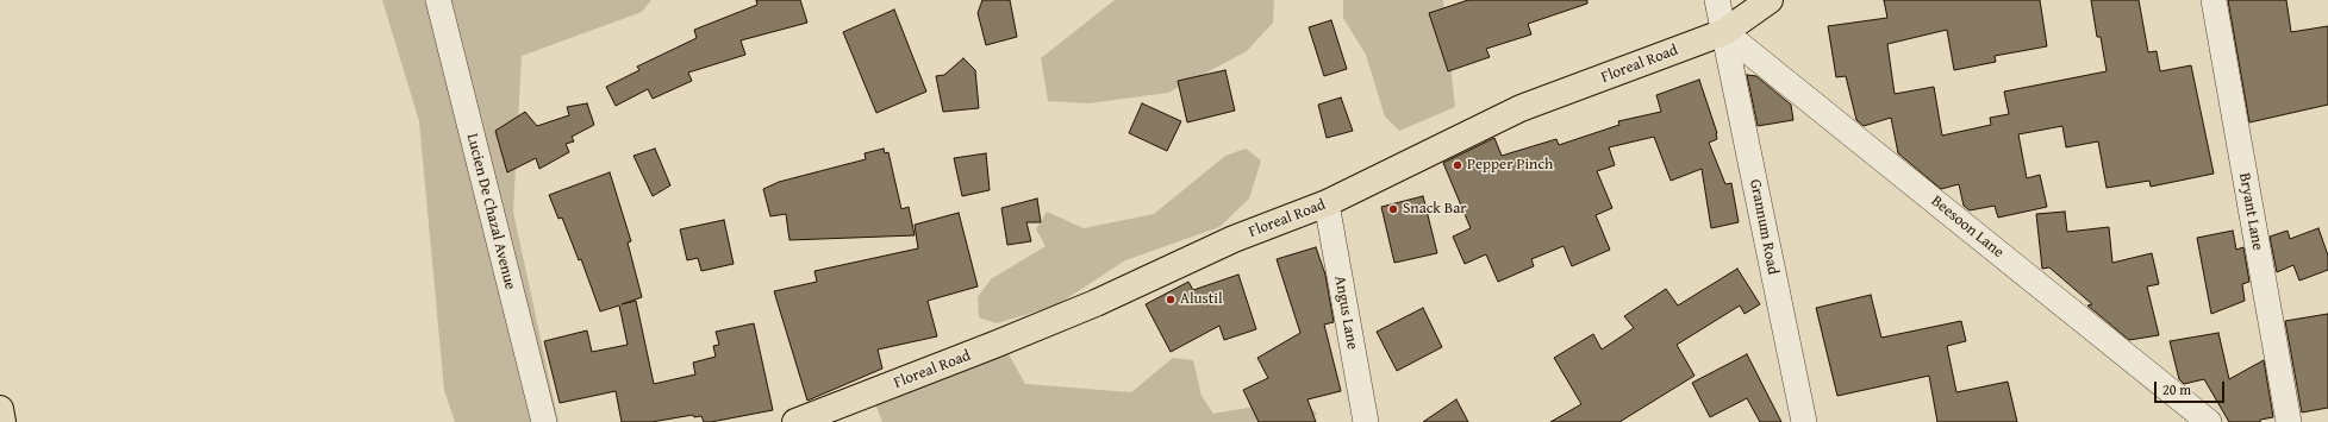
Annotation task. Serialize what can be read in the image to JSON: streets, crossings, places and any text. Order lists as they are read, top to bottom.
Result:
{
  "streets": {
    "main road": ["Floreal Road"],
    "street": [
      "Lucien De Chazal Avenue",
      "Bryant Lane",
      "Grannum Road",
      "Beesoon Lane",
      "Angus Lane"
    ]
  },
  "crossings": [
    ["Floreal Road", "Grannum Road"],
    ["Floreal Road", "Beesoon Lane"],
    ["Floreal Road", "Angus Lane"],
    ["Grannum Road", "Beesoon Lane"]
  ],
  "places": ["Pepper Pinch", "Snack Bar", "Alustil"],
  "scale_bar": "20 m"
}
